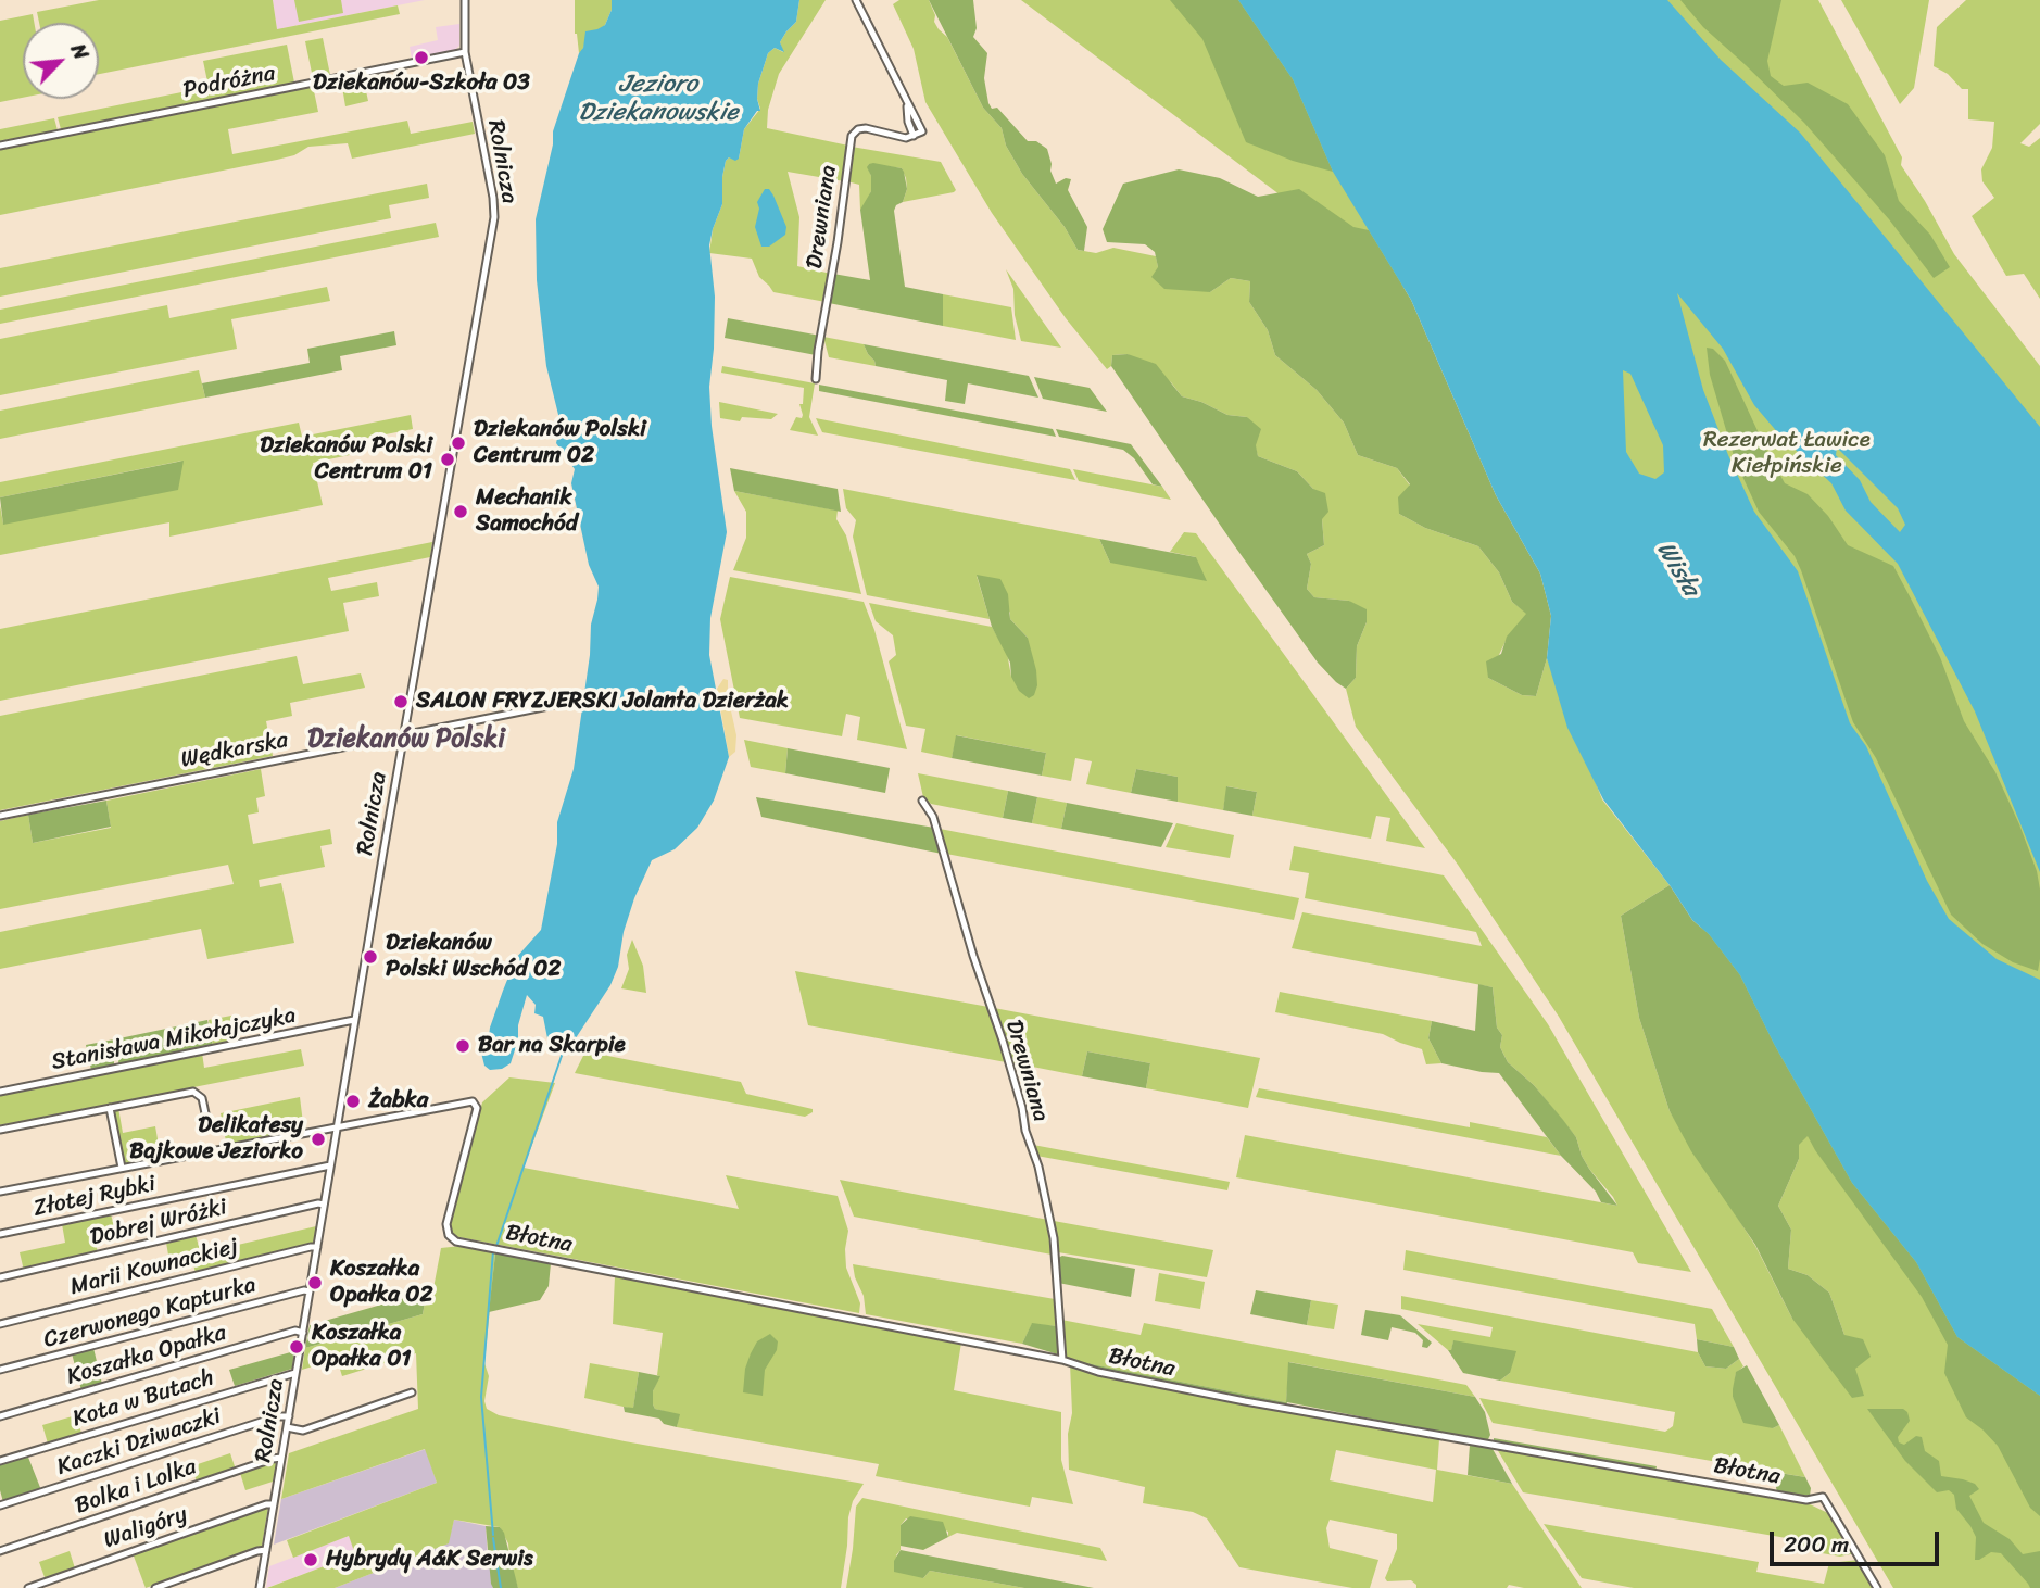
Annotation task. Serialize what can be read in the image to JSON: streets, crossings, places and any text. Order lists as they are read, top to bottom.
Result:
{
  "streets": {
    "street": [
      "Podróżna",
      "Rolnicza",
      "Drewniana",
      "Wędkarska",
      "Stanisława Mikołajczyka",
      "Złotej Rybki",
      "Dobrej Wróżki",
      "Błotna",
      "Marii Kownackiej",
      "Czerwonego Kapturka",
      "Koszałka Opałka",
      "Kota w Butach",
      "Kaczki Dziwaczki",
      "Bolka i Lolka",
      "Waligóry"
    ]
  },
  "crossings": [
    ["Podróżna", "Rolnicza"],
    ["Rolnicza", "Wędkarska"],
    ["Rolnicza", "Stanisława Mikołajczyka"],
    ["Rolnicza", "Złotej Rybki"],
    ["Rolnicza", "Dobrej Wróżki"],
    ["Rolnicza", "Błotna"],
    ["Rolnicza", "Marii Kownackiej"],
    ["Rolnicza", "Czerwonego Kapturka"],
    ["Rolnicza", "Koszałka Opałka"],
    ["Rolnicza", "Kota w Butach"],
    ["Rolnicza", "Kaczki Dziwaczki"],
    ["Rolnicza", "Bolka i Lolka"],
    ["Rolnicza", "Waligóry"],
    ["Drewniana", "Błotna"]
  ],
  "districts": ["Dziekanów Polski"],
  "water": ["Jezioro Dziekanowskie", "Wisła"],
  "parks": ["Rezerwat Ławice Kiełpińskie"],
  "places": [
    "Dziekanów-Szkoła 03",
    "Dziekanów Polski Centrum 02",
    "Dziekanów Polski Centrum 01",
    "Mechanik Samochód",
    "SALON FRYZJERSKI Jolanta Dzierżak",
    "Dziekanów Polski Wschód 02",
    "Bar na Skarpie",
    "Żabka",
    "Delikatesy Bajkowe Jeziorko",
    "Koszałka Opałka 02",
    "Koszałka Opałka 01",
    "Hybrydy A&K Serwis"
  ],
  "scale_bar": "200 m",
  "north": "top right"
}
